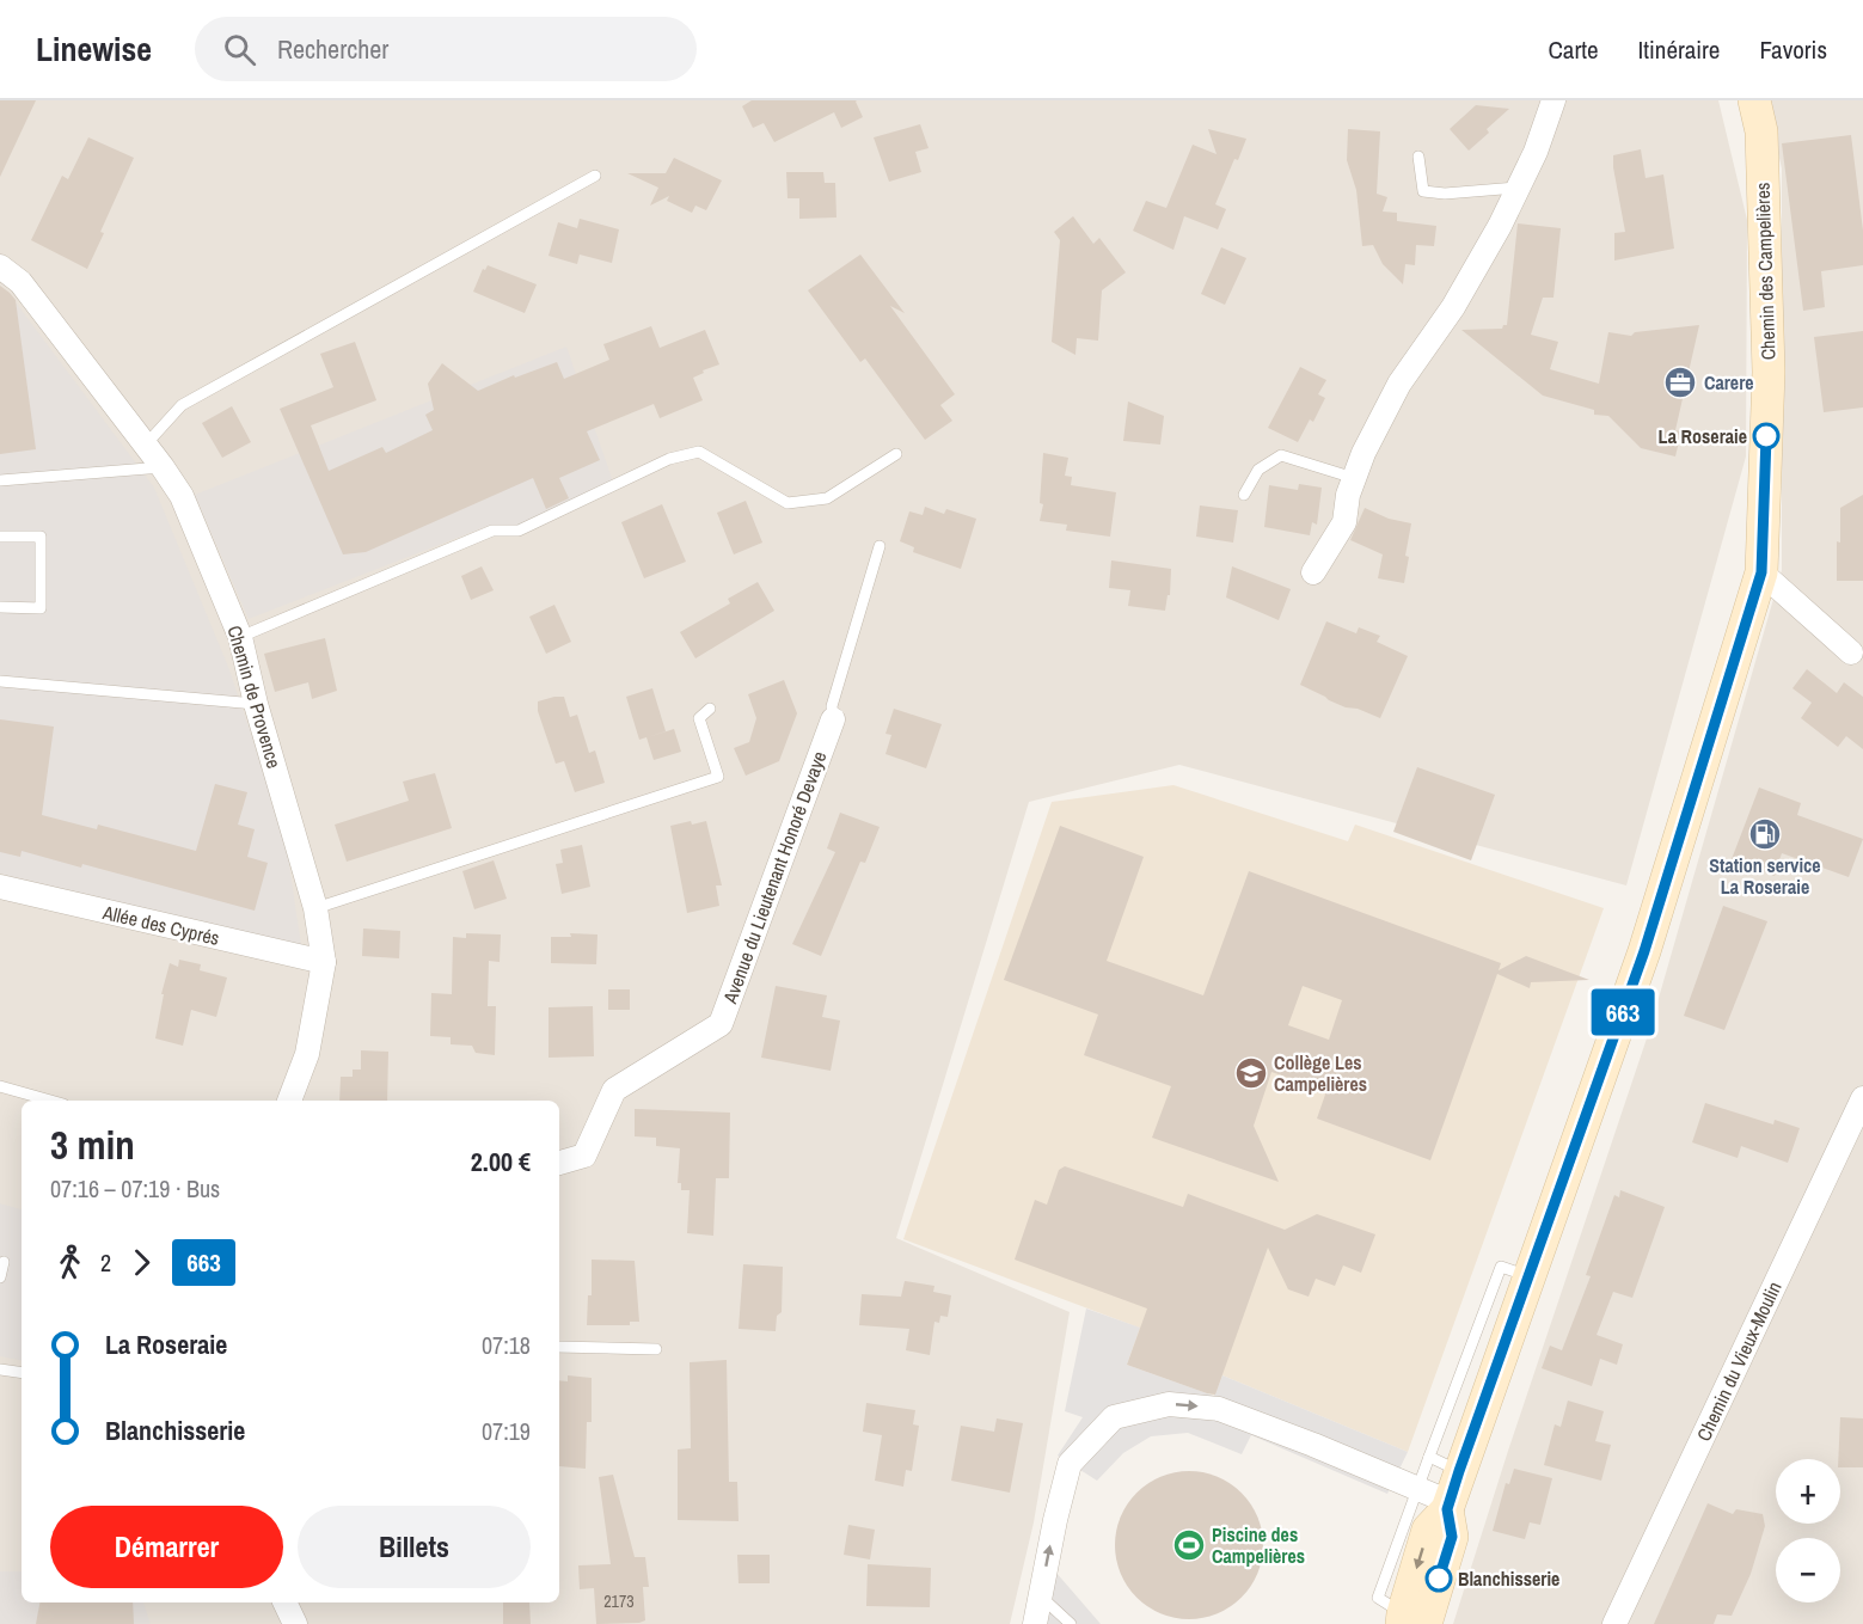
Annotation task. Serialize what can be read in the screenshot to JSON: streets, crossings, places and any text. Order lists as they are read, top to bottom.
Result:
{
  "streets": {
    "main road": ["Chemin des Campelières"],
    "street": [
      "Chemin de Provence",
      "Avenue du Lieutenant Honoré Devaye",
      "Allée des Cyprés",
      "Chemin du Vieux-Moulin"
    ]
  },
  "crossings": [
    ["Chemin de Provence", "Allée des Cyprés"]
  ],
  "places": {
    "office": ["Carere"],
    "other": ["La Roseraie", "Blanchisserie"],
    "fuel station": ["Station service La Roseraie"],
    "school or university": ["Collège Les Campelières"],
    "sports": ["Piscine des Campelières"]
  },
  "lines": ["bus line 663"],
  "house_numbers": ["2173"],
  "page": {
    "header": "Linewise",
    "search": "Rechercher",
    "nav": ["Carte", "Itinéraire", "Favoris"],
    "on_map": "663",
    "heading": ["3 min", "07:16 – 07:19 · Bus", "2.00 €"],
    "legs": ["2", "663"],
    "list": [
      {
        "name": "La Roseraie",
        "value": "07:18"
      },
      {
        "name": "Blanchisserie",
        "value": "07:19"
      }
    ],
    "map_buttons": ["+", "−"],
    "buttons": ["Démarrer", "Billets"]
  }
}
